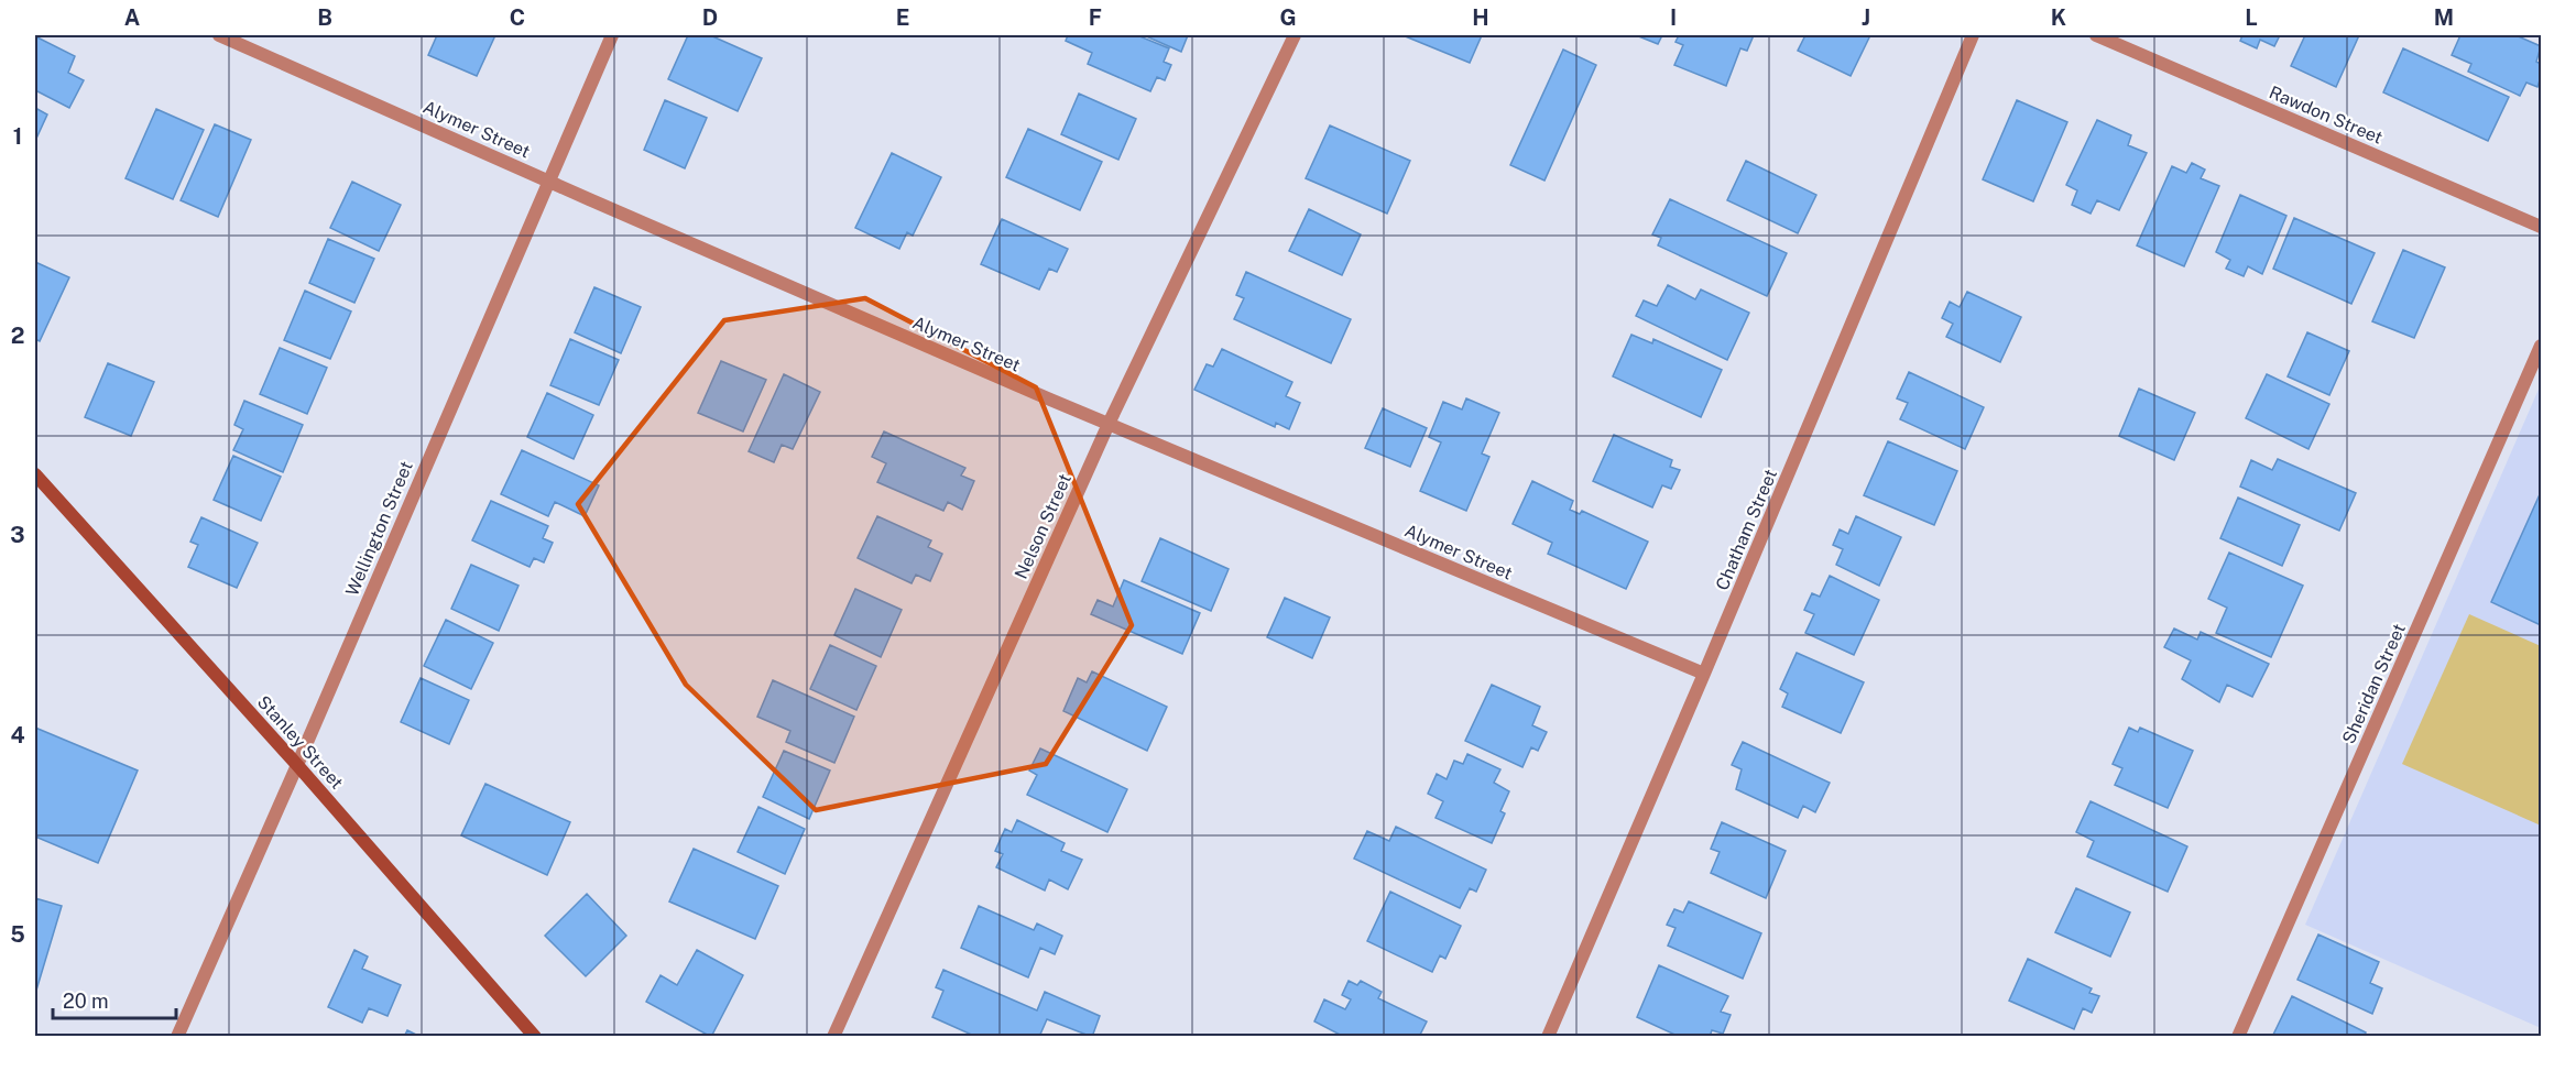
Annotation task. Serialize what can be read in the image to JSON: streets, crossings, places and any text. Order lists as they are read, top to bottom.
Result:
{
  "streets": {
    "street": [
      "Rawdon Street",
      "Alymer Street",
      "Nelson Street",
      "Wellington Street",
      "Chatham Street",
      "Sheridan Street",
      "Stanley Street"
    ]
  },
  "crossings": [
    ["Alymer Street", "Nelson Street"],
    ["Alymer Street", "Wellington Street"],
    ["Alymer Street", "Chatham Street"],
    ["Wellington Street", "Stanley Street"]
  ],
  "scale_bar": "20 m",
  "grid": {
    "columns": [
      "A",
      "B",
      "C",
      "D",
      "E",
      "F",
      "G",
      "H",
      "I",
      "J",
      "K",
      "L",
      "M"
    ],
    "rows": [
      "1",
      "2",
      "3",
      "4",
      "5"
    ]
  }
}
